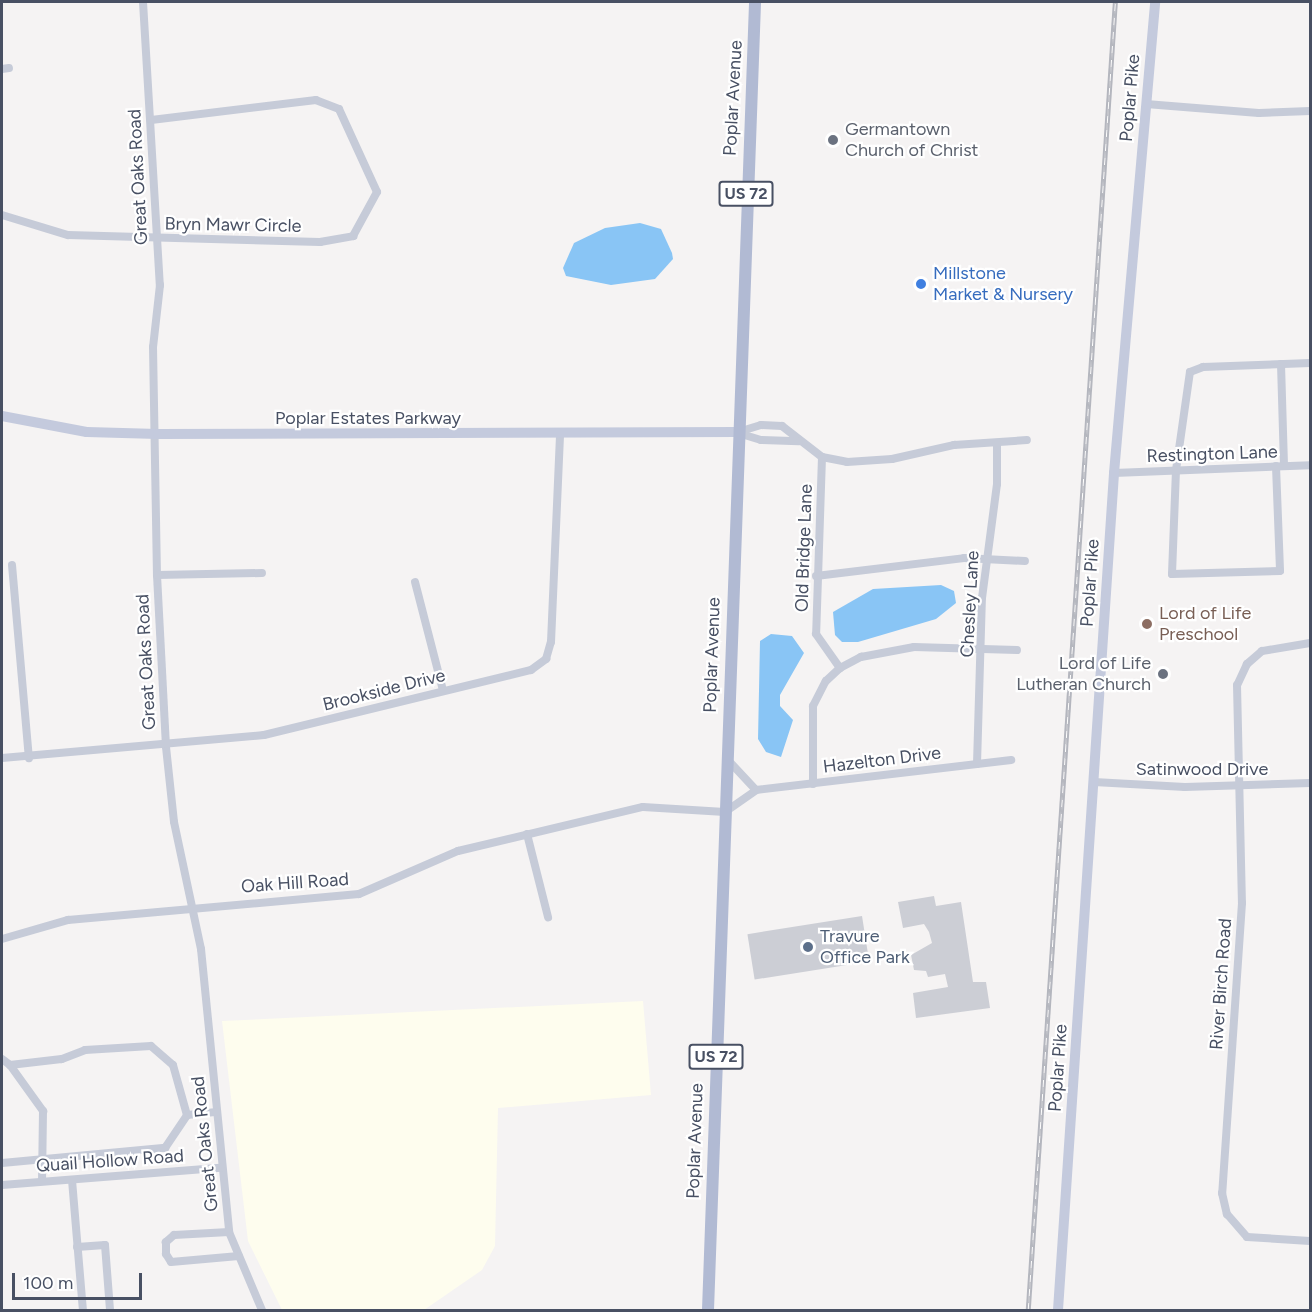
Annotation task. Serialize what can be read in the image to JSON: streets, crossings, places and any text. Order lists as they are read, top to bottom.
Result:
{
  "streets": {
    "main road": [
      "Poplar Avenue",
      "Poplar Pike",
      "US 72",
      "Poplar Estates Parkway"
    ],
    "street": [
      "Great Oaks Road",
      "Bryn Mawr Circle",
      "Restington Lane",
      "Old Bridge Lane",
      "Chesley Lane",
      "Brookside Drive",
      "Hazelton Drive",
      "Satinwood Drive",
      "Oak Hill Road",
      "River Birch Road",
      "Quail Hollow Road"
    ]
  },
  "crossings": [
    ["Poplar Avenue", "Poplar Estates Parkway"],
    ["Poplar Avenue", "Hazelton Drive"],
    ["Poplar Avenue", "Oak Hill Road"],
    ["Poplar Pike", "Restington Lane"],
    ["Poplar Pike", "Satinwood Drive"],
    ["Great Oaks Road", "Bryn Mawr Circle"],
    ["Great Oaks Road", "Poplar Estates Parkway"],
    ["Great Oaks Road", "Brookside Drive"],
    ["Great Oaks Road", "Oak Hill Road"],
    ["Great Oaks Road", "Quail Hollow Road"],
    ["Poplar Estates Parkway", "Brookside Drive"],
    ["Chesley Lane", "Hazelton Drive"],
    ["Hazelton Drive", "Oak Hill Road"],
    ["Satinwood Drive", "River Birch Road"]
  ],
  "places": [
    "Germantown Church of Christ",
    "Millstone Market & Nursery",
    "Lord of Life Preschool",
    "Lord of Life Lutheran Church",
    "Travure Office Park"
  ],
  "scale_bar": "100 m"
}
